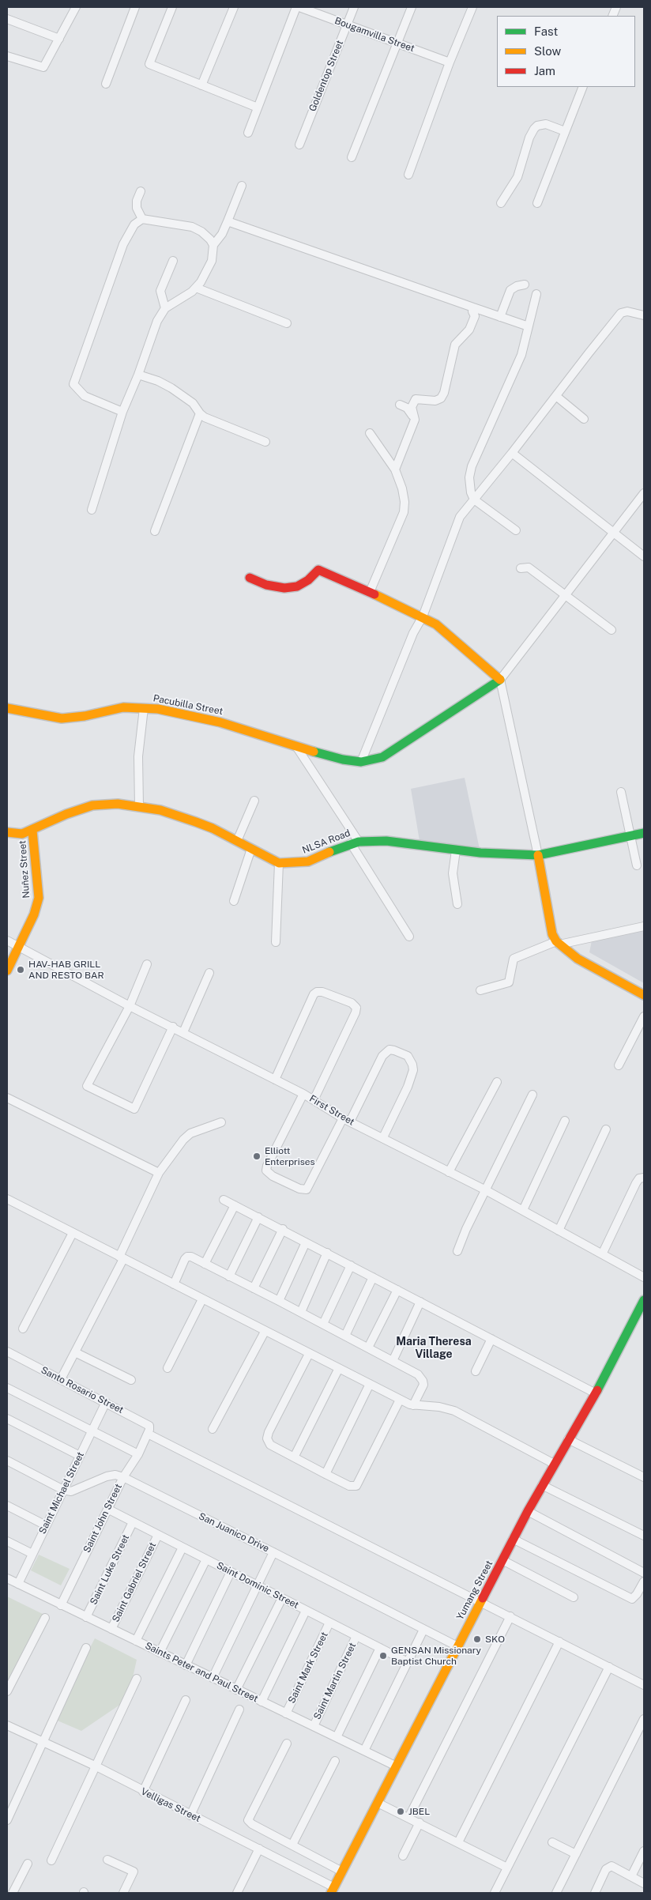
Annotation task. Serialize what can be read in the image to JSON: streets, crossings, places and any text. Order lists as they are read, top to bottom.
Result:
{
  "streets": {
    "main road": [
      "Pacubilla Street",
      "NLSA Road",
      "Nuñez Street",
      "Yumang Street"
    ],
    "street": [
      "Bougamvilla Street",
      "Goldentop Street",
      "First Street",
      "Santo Rosario Street",
      "Saint Michael Street",
      "Saint John Street",
      "San Juanico Drive",
      "Saint Luke Street",
      "Saint Gabriel Street",
      "Saint Dominic Street",
      "Saint Mark Street",
      "Saints Peter and Paul Street",
      "Saint Martin Street",
      "Velligas Street"
    ]
  },
  "crossings": [
    ["Bougamvilla Street", "Goldentop Street"],
    ["NLSA Road", "Nuñez Street"],
    ["Nuñez Street", "First Street"],
    ["Santo Rosario Street", "Saint Michael Street"],
    ["Santo Rosario Street", "Saint John Street"],
    ["Saint Michael Street", "San Juanico Drive"],
    ["Saint Michael Street", "Saints Peter and Paul Street"],
    ["Saint John Street", "San Juanico Drive"],
    ["Saint John Street", "Saint Dominic Street"],
    ["Saint John Street", "Saints Peter and Paul Street"],
    ["San Juanico Drive", "Yumang Street"],
    ["Saint Luke Street", "Saint Dominic Street"],
    ["Saint Luke Street", "Saints Peter and Paul Street"],
    ["Saint Gabriel Street", "Saint Dominic Street"],
    ["Saint Gabriel Street", "Saints Peter and Paul Street"],
    ["Saint Dominic Street", "Saint Mark Street"],
    ["Saint Dominic Street", "Saint Martin Street"],
    ["Yumang Street", "Saints Peter and Paul Street"],
    ["Yumang Street", "Velligas Street"],
    ["Saint Mark Street", "Saints Peter and Paul Street"],
    ["Saints Peter and Paul Street", "Saint Martin Street"]
  ],
  "districts": ["Maria Theresa Village"],
  "places": [
    "HAV-HAB GRILL AND RESTO BAR",
    "Elliott Enterprises",
    "SKO",
    "GENSAN Missionary Baptist Church",
    "JBEL"
  ],
  "legend": ["Fast", "Slow", "Jam"]
}
